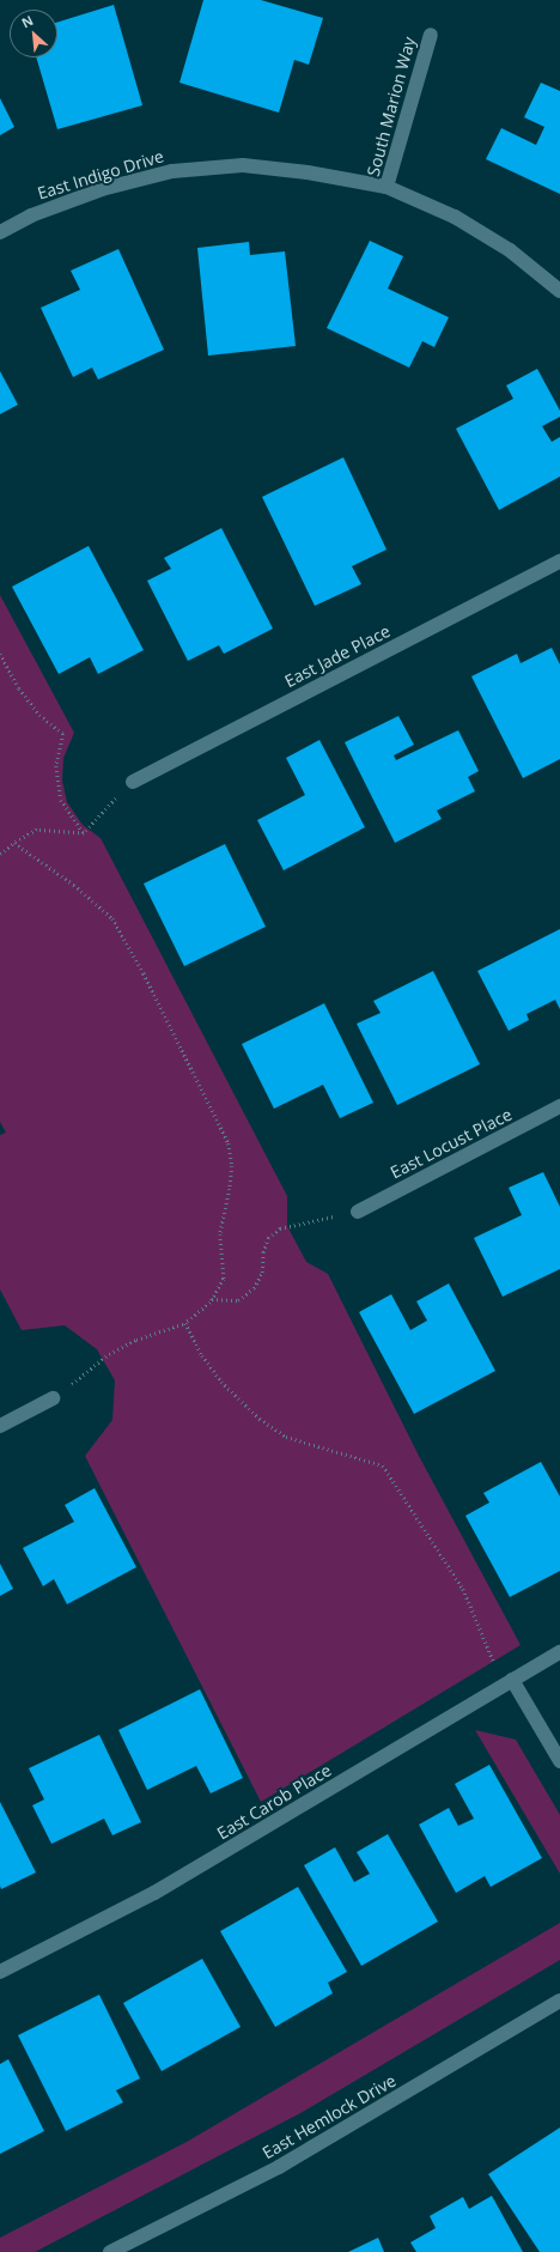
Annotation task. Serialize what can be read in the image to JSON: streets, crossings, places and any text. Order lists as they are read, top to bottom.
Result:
{
  "streets": {
    "street": [
      "South Marion Way",
      "East Indigo Drive",
      "East Jade Place",
      "East Locust Place",
      "East Carob Place",
      "East Hemlock Drive"
    ]
  },
  "crossings": [
    ["South Marion Way", "East Indigo Drive"]
  ],
  "north": "top left"
}
